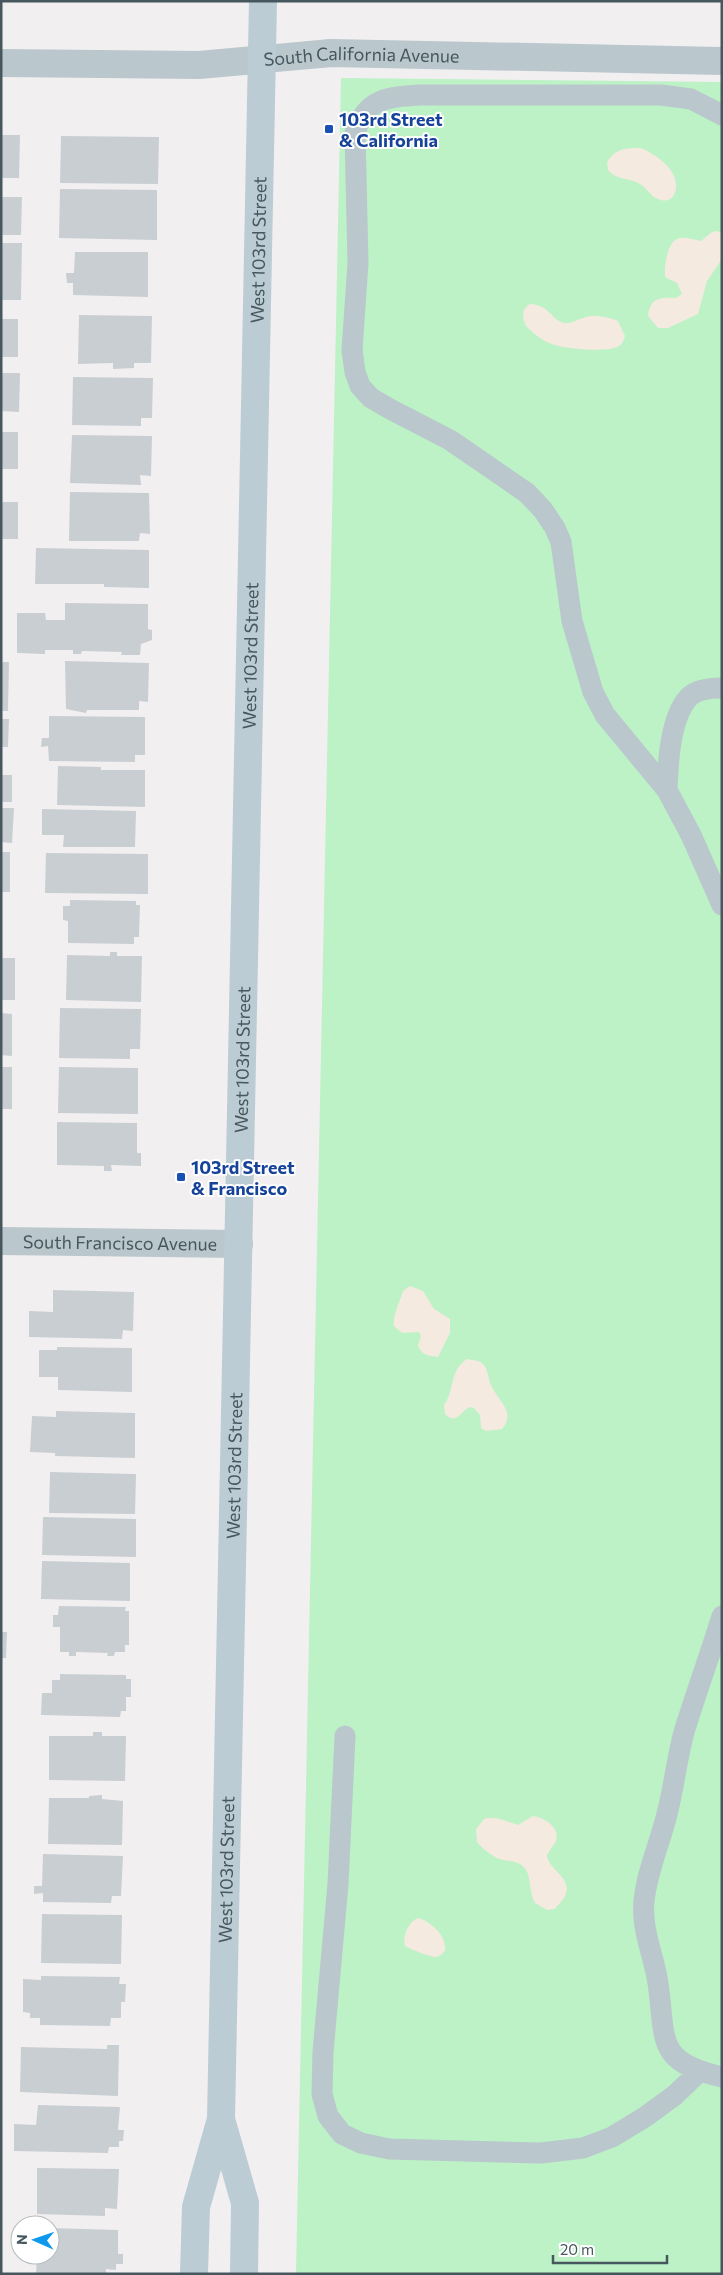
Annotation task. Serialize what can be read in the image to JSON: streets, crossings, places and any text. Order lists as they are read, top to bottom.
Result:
{
  "streets": {
    "main road": ["West 103rd Street"],
    "street": ["South California Avenue", "South Francisco Avenue"]
  },
  "crossings": [
    ["South California Avenue", "West 103rd Street"],
    ["West 103rd Street", "South Francisco Avenue"]
  ],
  "places": {
    "transit": ["103rd Street & California", "103rd Street & Francisco"]
  },
  "scale_bar": "20 m",
  "north": "left"
}
